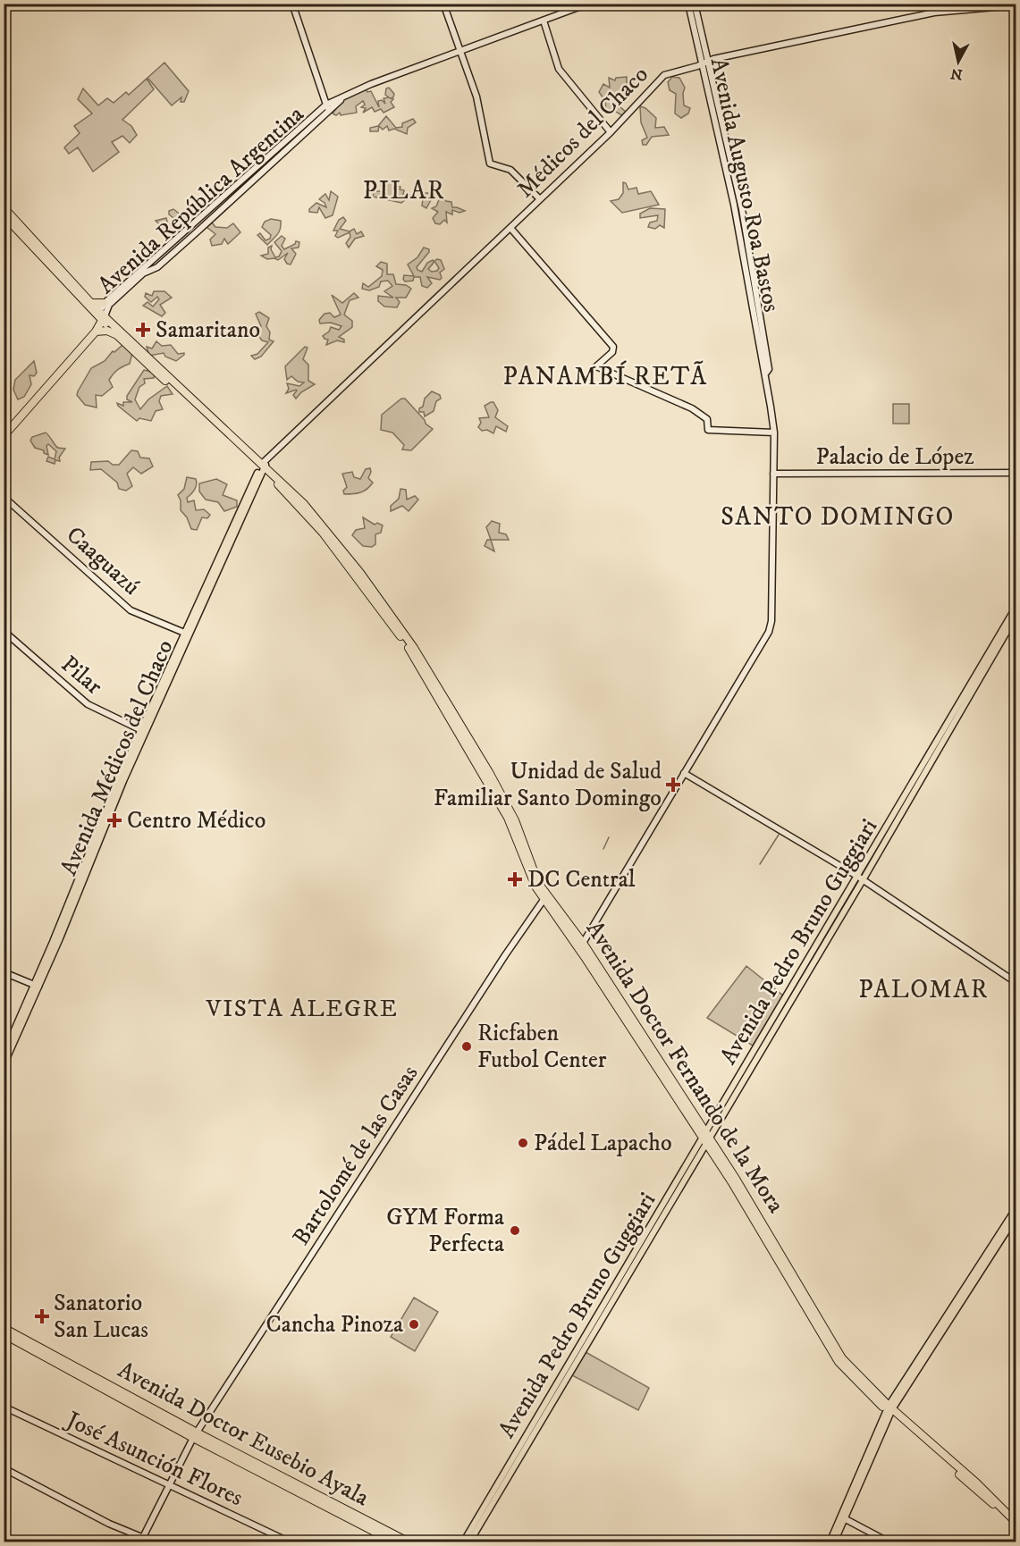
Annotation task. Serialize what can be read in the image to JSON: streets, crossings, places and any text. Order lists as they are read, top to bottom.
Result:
{
  "streets": {
    "highway": ["Avenida República Argentina", "Avenida Doctor Fernando de la Mora", "Avenida Doctor Eusebio Ayala"],
    "main road": ["Avenida Médicos del Chaco", "Avenida Pedro Bruno Guggiari"],
    "street": [
      "Médicos del Chaco",
      "Avenida Augusto Roa Bastos",
      "Palacio de López",
      "Caaguazú",
      "Pilar",
      "Bartolomé de las Casas",
      "José Asunción Flores"
    ]
  },
  "crossings": [
    ["Médicos del Chaco", "Avenida Augusto Roa Bastos"],
    ["Médicos del Chaco", "Avenida Médicos del Chaco"],
    ["Médicos del Chaco", "Avenida Doctor Fernando de la Mora"],
    ["Avenida Augusto Roa Bastos", "Palacio de López"],
    ["Avenida Augusto Roa Bastos", "Avenida Doctor Fernando de la Mora"],
    ["Avenida República Argentina", "Avenida Doctor Fernando de la Mora"],
    ["Caaguazú", "Avenida Médicos del Chaco"],
    ["Pilar", "Avenida Médicos del Chaco"],
    ["Avenida Médicos del Chaco", "Avenida Doctor Fernando de la Mora"],
    ["Avenida Pedro Bruno Guggiari", "Avenida Doctor Fernando de la Mora"],
    ["Avenida Doctor Fernando de la Mora", "Bartolomé de las Casas"],
    ["Bartolomé de las Casas", "Avenida Doctor Eusebio Ayala"],
    ["Bartolomé de las Casas", "José Asunción Flores"]
  ],
  "districts": [
    "PILAR",
    "PANAMBÍ RETÃ",
    "SANTO DOMINGO",
    "PALOMAR",
    "VISTA ALEGRE"
  ],
  "places": {
    "health": [
      "Samaritano",
      "Unidad de Salud Familiar Santo Domingo",
      "Centro Médico",
      "DC Central",
      "Sanatorio San Lucas"
    ],
    "other": [
      "Ricfaben Futbol Center",
      "Pádel Lapacho",
      "GYM Forma Perfecta",
      "Cancha Pinoza"
    ]
  },
  "north": "bottom"
}
